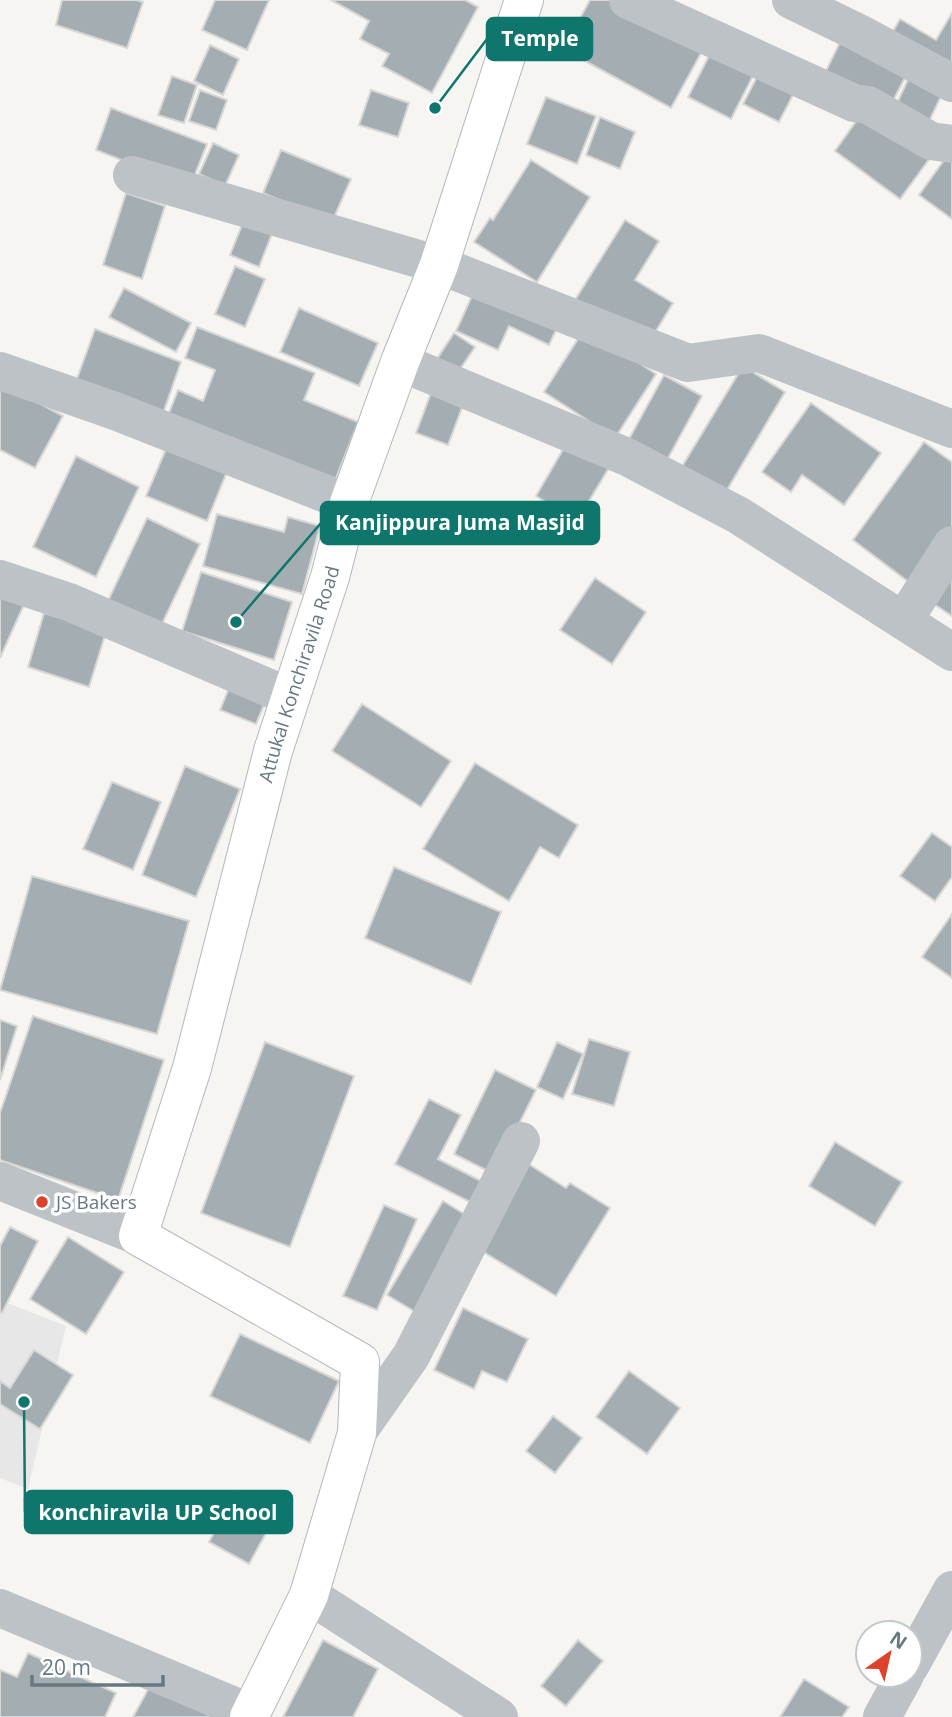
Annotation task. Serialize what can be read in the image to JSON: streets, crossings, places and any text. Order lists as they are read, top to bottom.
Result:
{
  "streets": {
    "main road": ["Attukal Konchiravila Road"]
  },
  "places": [
    "Temple",
    "Kanjippura Juma Masjid",
    "JS Bakers",
    "konchiravila UP School"
  ],
  "scale_bar": "20 m",
  "north": "top right"
}
